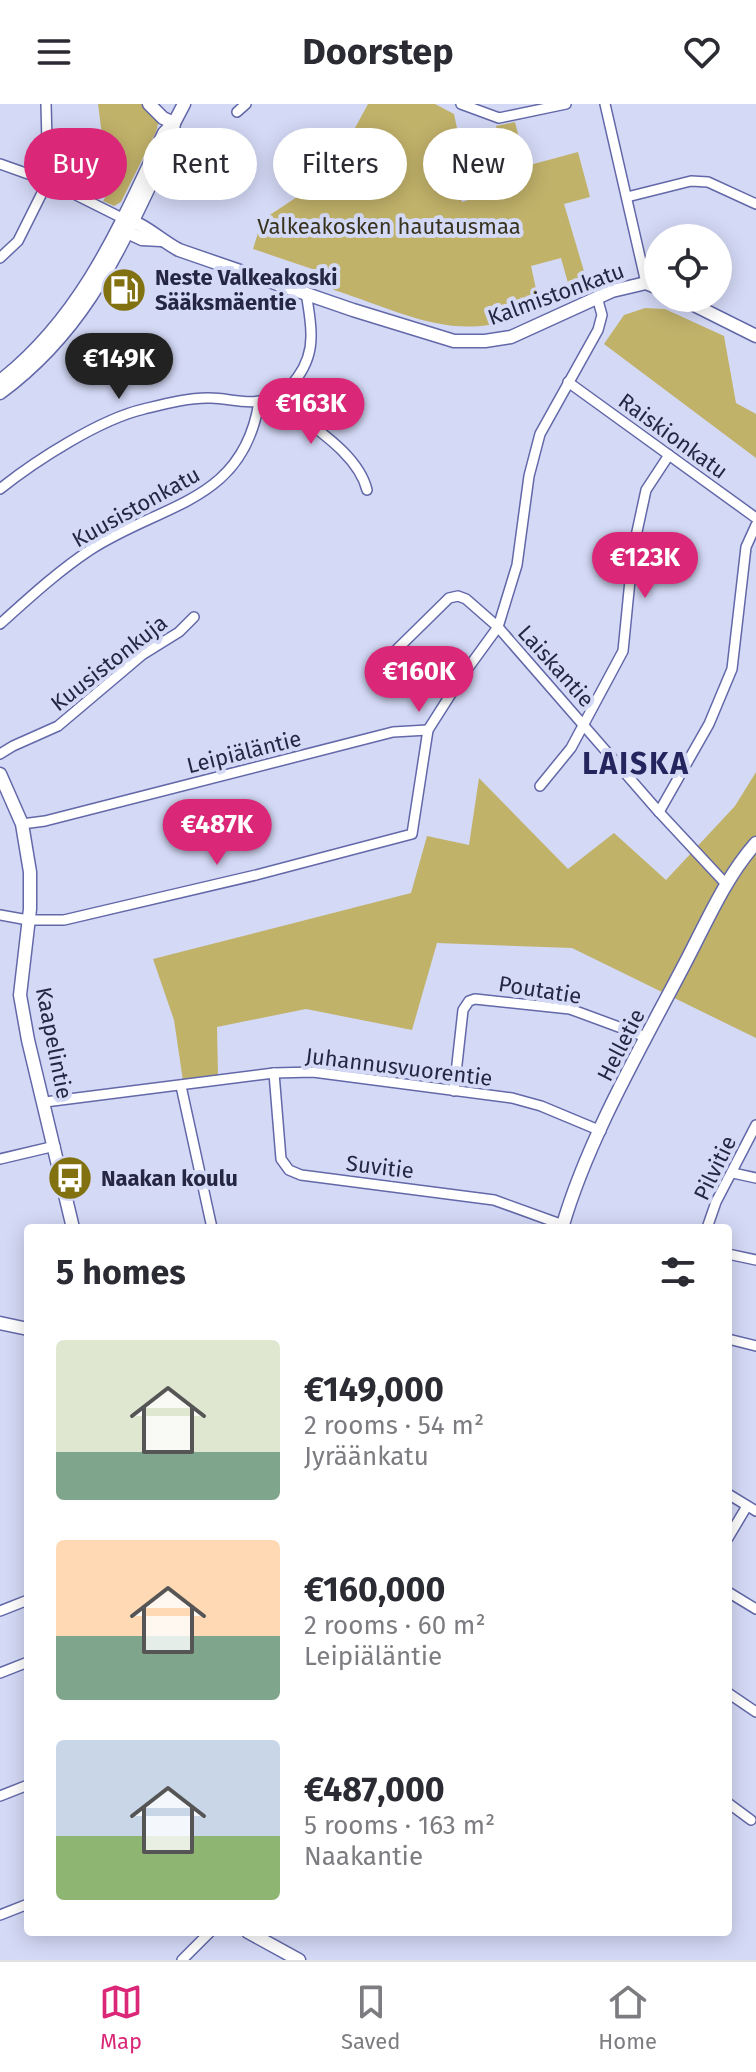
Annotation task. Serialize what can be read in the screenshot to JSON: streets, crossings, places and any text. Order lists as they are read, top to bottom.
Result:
{
  "streets": {
    "street": [
      "Kalmistonkatu",
      "Raiskionkatu",
      "Kuusistonkatu",
      "Kuusistonkuja",
      "Laiskantie",
      "Leipiäläntie",
      "Poutatie",
      "Kaapelintie",
      "Helletie",
      "Juhannusvuorentie",
      "Suvitie",
      "Pilvitie"
    ]
  },
  "crossings": [
    ["Kalmistonkatu", "Laiskantie"],
    ["Raiskionkatu", "Laiskantie"],
    ["Laiskantie", "Helletie"],
    ["Leipiäläntie", "Kaapelintie"],
    ["Poutatie", "Helletie"],
    ["Poutatie", "Juhannusvuorentie"],
    ["Kaapelintie", "Juhannusvuorentie"],
    ["Helletie", "Juhannusvuorentie"],
    ["Juhannusvuorentie", "Suvitie"]
  ],
  "districts": ["LAISKA"],
  "parks": ["Valkeakosken hautausmaa"],
  "places": {
    "fuel station": ["Neste Valkeakoski Sääksmäentie"],
    "bus stop": ["Naakan koulu"]
  },
  "page": {
    "header": "Doorstep",
    "chip": [
      "Buy",
      "Rent",
      "Filters",
      "New"
    ],
    "price": [
      "€149K",
      "€163K",
      "€123K",
      "€160K",
      "€487K"
    ],
    "heading": "5 homes",
    "list": [
      {
        "name": "€149,000",
        "note": "2 rooms · 54 m² · Jyräänkatu"
      },
      {
        "name": "€160,000",
        "note": "2 rooms · 60 m² · Leipiäläntie"
      },
      {
        "name": "€487,000",
        "note": "5 rooms · 163 m² · Naakantie"
      }
    ],
    "tabs": ["Map", "Saved", "Home"]
  }
}
